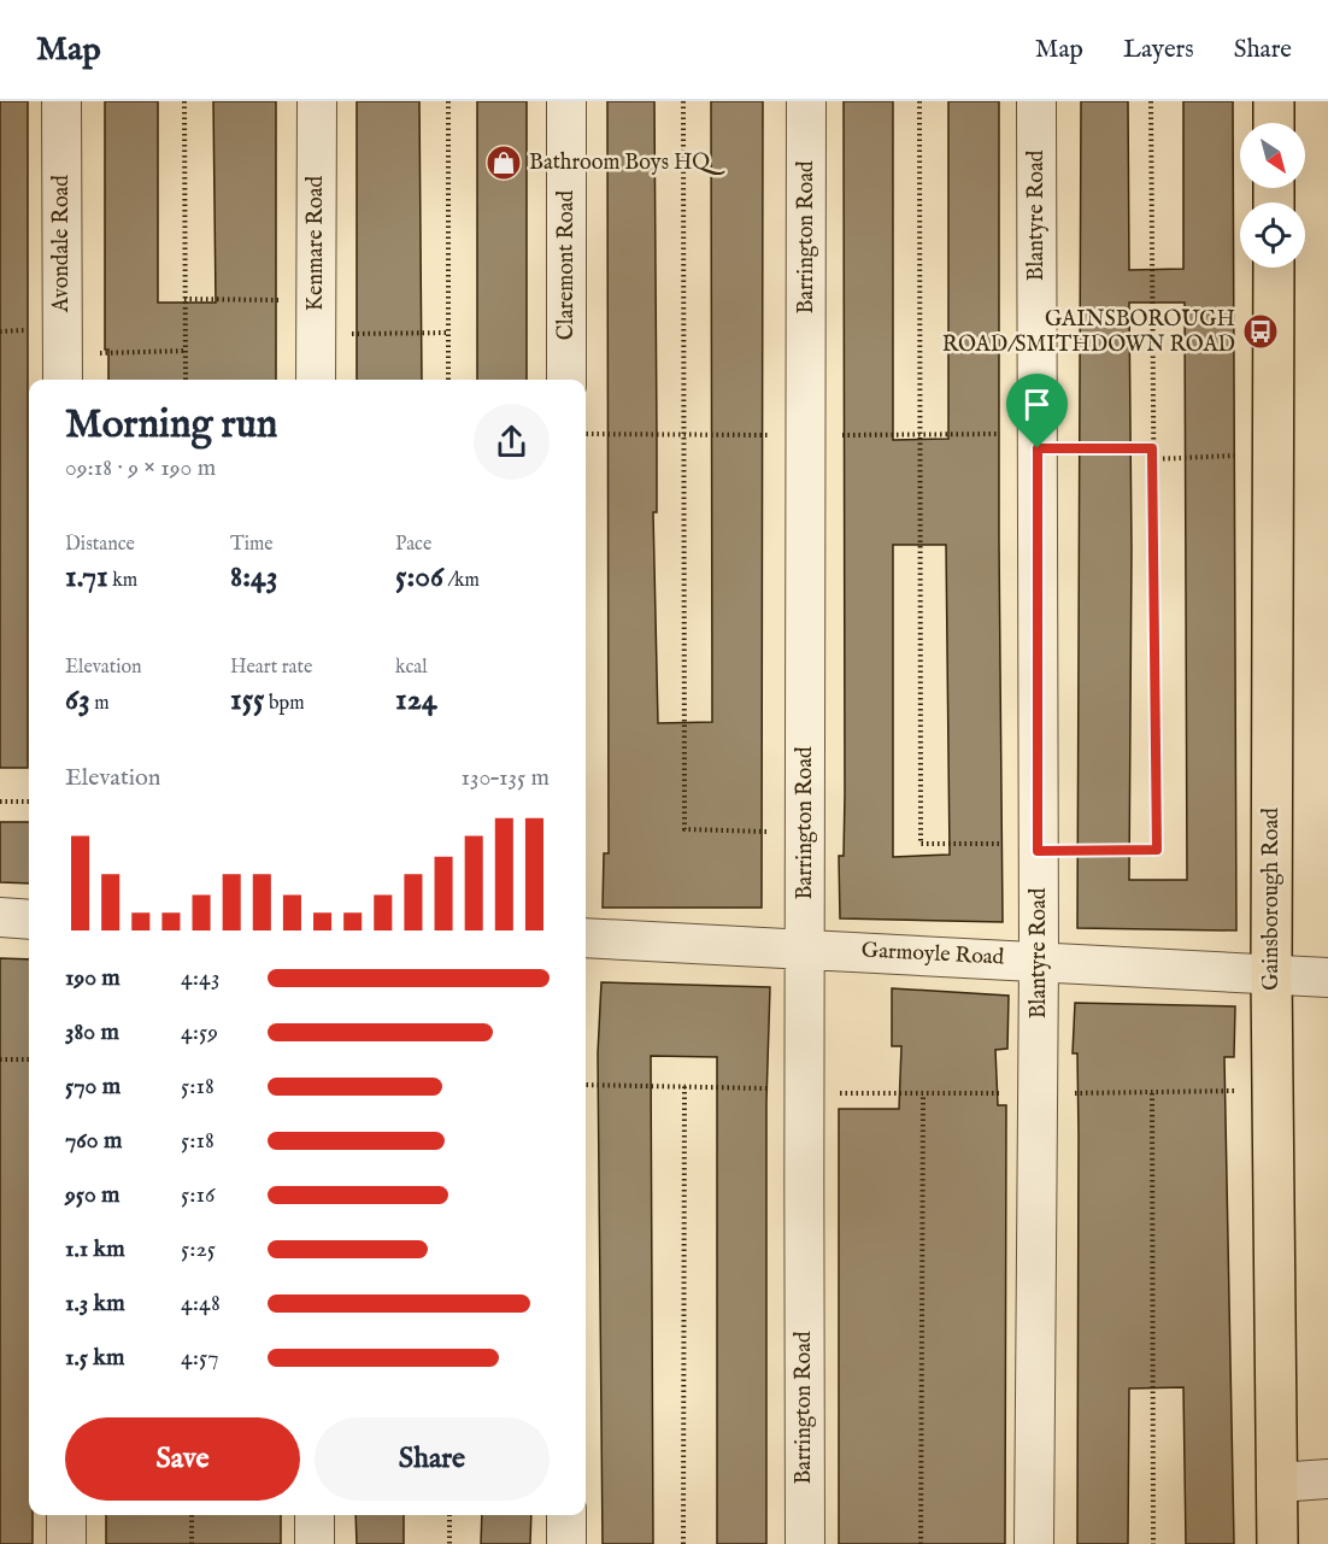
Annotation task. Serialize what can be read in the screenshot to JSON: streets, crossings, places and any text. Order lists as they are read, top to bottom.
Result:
{
  "streets": {
    "main road": ["Gainsborough Road"],
    "street": [
      "Blantyre Road",
      "Barrington Road",
      "Avondale Road",
      "Kenmare Road",
      "Claremont Road",
      "Garmoyle Road"
    ]
  },
  "crossings": [
    ["Blantyre Road", "Garmoyle Road"],
    ["Barrington Road", "Garmoyle Road"],
    ["Gainsborough Road", "Garmoyle Road"]
  ],
  "places": {
    "shop": ["Bathroom Boys HQ"],
    "bus stop": ["GAINSBOROUGH ROAD/SMITHDOWN ROAD"]
  },
  "north": "bottom right",
  "page": {
    "header": "Map",
    "nav": ["Map", "Layers", "Share"],
    "heading": ["Morning run", "09:18 · 9 × 190 m"],
    "stats": [
      ["Distance", "1.71 km"],
      ["Time", "8:43"],
      ["Pace", "5:06 /km"],
      ["Elevation", "63 m"],
      ["Heart rate", "155 bpm"],
      ["kcal", "124"]
    ],
    "chart": ["Elevation", "130–135 m"],
    "list": [
      {
        "name": "190 m",
        "note": "4:43"
      },
      {
        "name": "380 m",
        "note": "4:59"
      },
      {
        "name": "570 m",
        "note": "5:18"
      },
      {
        "name": "760 m",
        "note": "5:18"
      },
      {
        "name": "950 m",
        "note": "5:16"
      },
      {
        "name": "1.1 km",
        "note": "5:25"
      },
      {
        "name": "1.3 km",
        "note": "4:48"
      },
      {
        "name": "1.5 km",
        "note": "4:57"
      }
    ],
    "buttons": ["Save", "Share"]
  }
}
